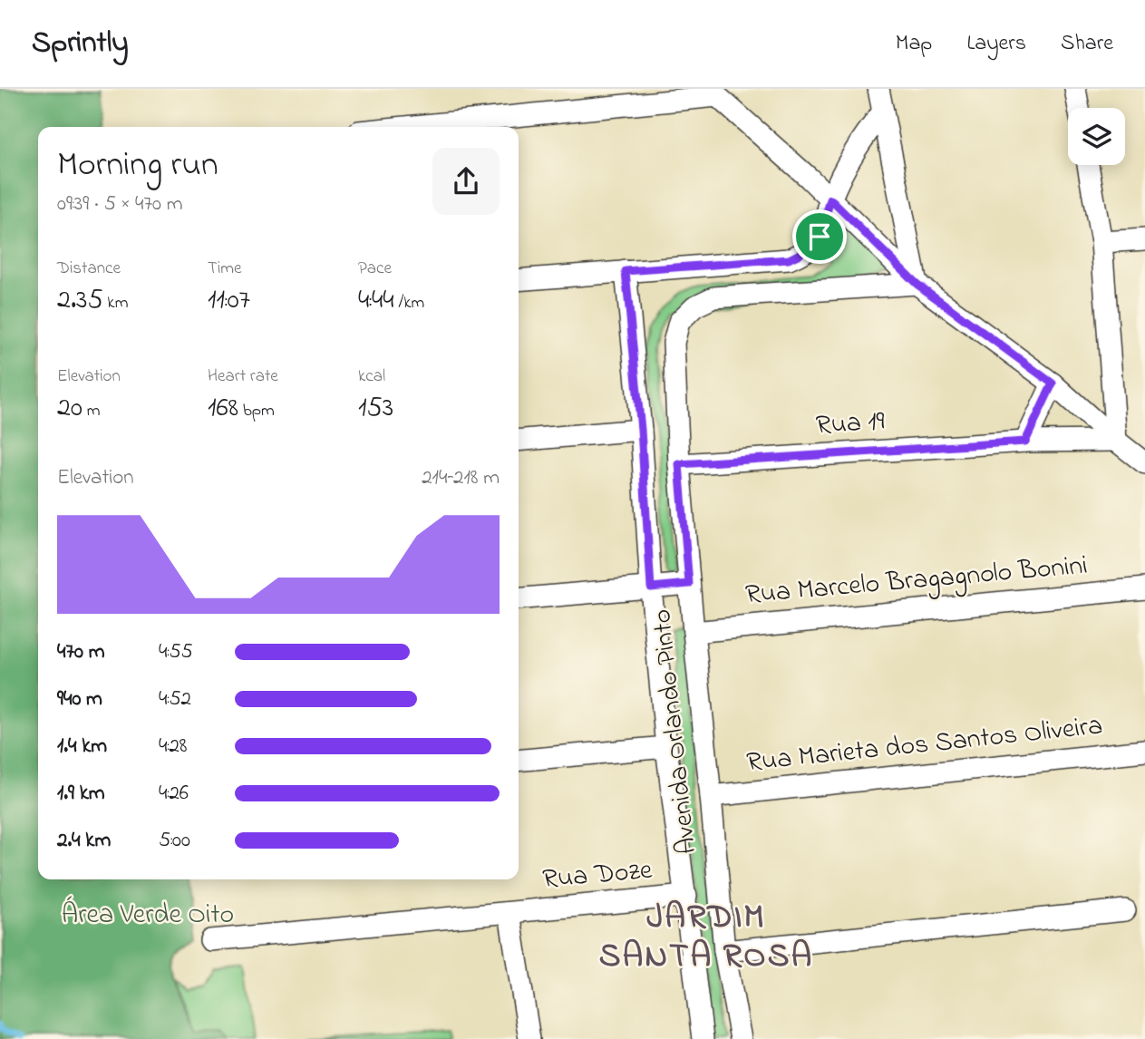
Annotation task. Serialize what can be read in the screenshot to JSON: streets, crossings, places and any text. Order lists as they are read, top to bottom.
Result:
{
  "streets": {
    "street": [
      "Rua 19",
      "Rua Marcelo Bragagnolo Bonini",
      "Avenida Orlando Pinto",
      "Rua Marieta dos Santos Oliveira",
      "Rua Doze"
    ]
  },
  "crossings": [
    ["Rua 19", "Avenida Orlando Pinto"],
    ["Rua Marcelo Bragagnolo Bonini", "Avenida Orlando Pinto"],
    ["Avenida Orlando Pinto", "Rua Marieta dos Santos Oliveira"],
    ["Avenida Orlando Pinto", "Rua Doze"]
  ],
  "districts": ["JARDIM SANTA ROSA"],
  "parks": ["Área Verde Oito"],
  "page": {
    "header": "Sprintly",
    "nav": ["Map", "Layers", "Share"],
    "heading": ["Morning run", "09:39 · 5 × 470 m"],
    "stats": [
      ["Distance", "2.35 km"],
      ["Time", "11:07"],
      ["Pace", "4:44 /km"],
      ["Elevation", "20 m"],
      ["Heart rate", "168 bpm"],
      ["kcal", "153"]
    ],
    "chart": ["Elevation", "214–218 m"],
    "list": [
      {
        "name": "470 m",
        "note": "4:55"
      },
      {
        "name": "940 m",
        "note": "4:52"
      },
      {
        "name": "1.4 km",
        "note": "4:28"
      },
      {
        "name": "1.9 km",
        "note": "4:26"
      },
      {
        "name": "2.4 km",
        "note": "5:00"
      }
    ]
  }
}
